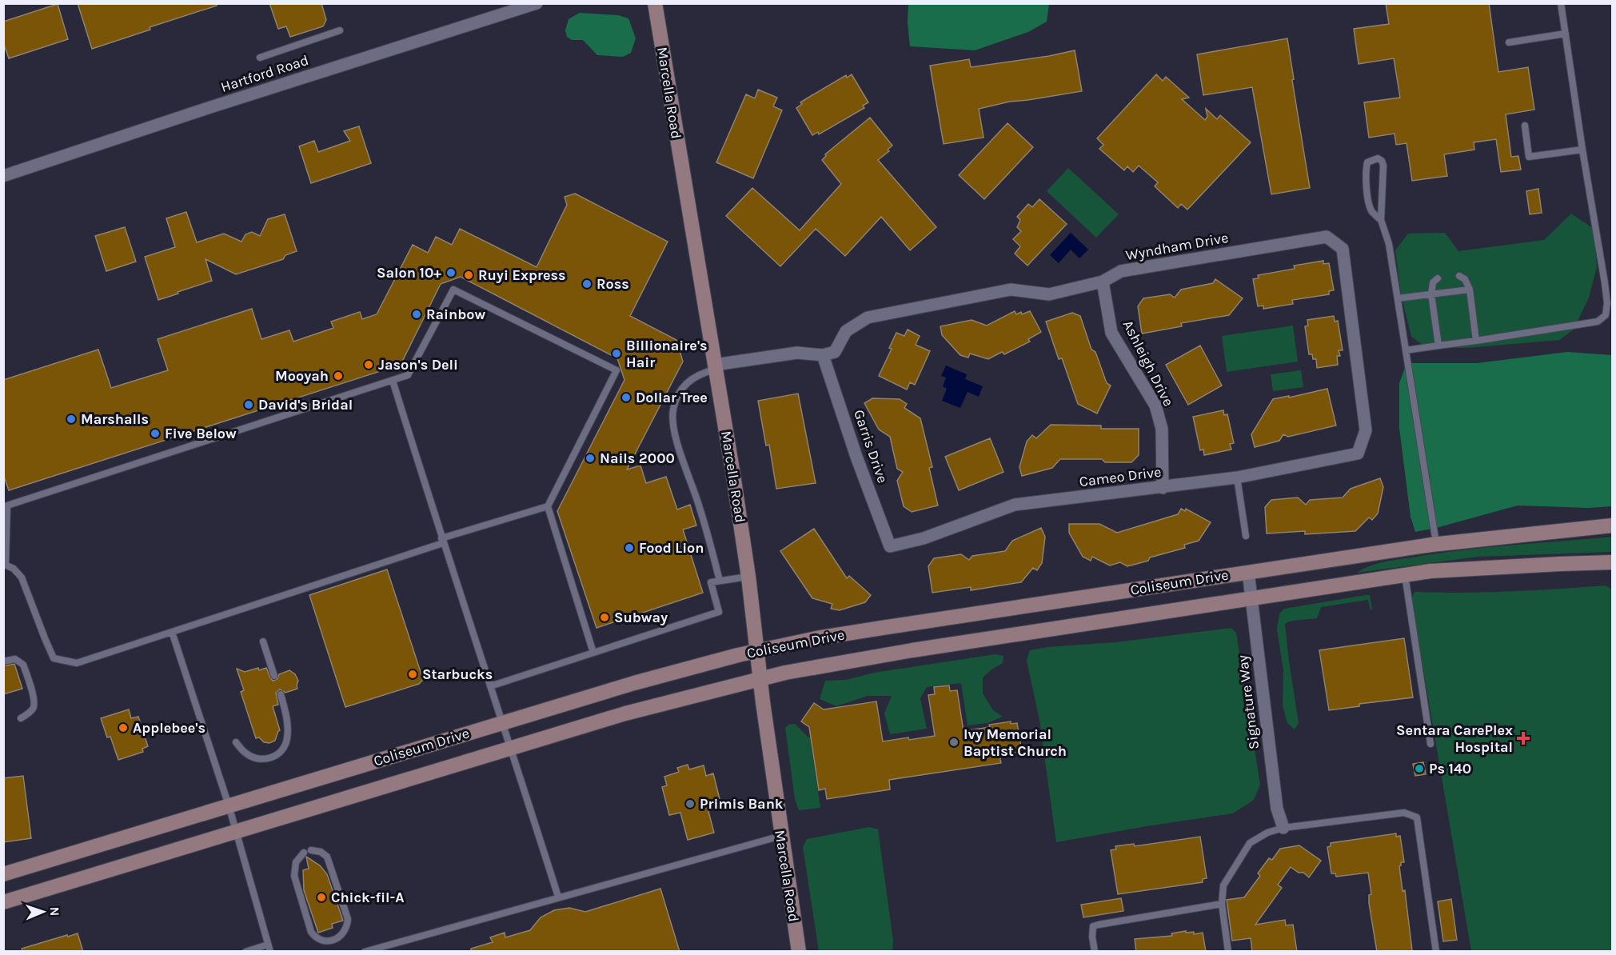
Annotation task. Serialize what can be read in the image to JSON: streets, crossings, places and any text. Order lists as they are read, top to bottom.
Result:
{
  "streets": {
    "street": [
      "Hartford Road",
      "Marcella Road",
      "Wyndham Drive",
      "Ashleigh Drive",
      "Garris Drive",
      "Cameo Drive",
      "Coliseum Drive",
      "Signature Way"
    ]
  },
  "crossings": [
    ["Marcella Road", "Coliseum Drive"],
    ["Wyndham Drive", "Ashleigh Drive"],
    ["Wyndham Drive", "Garris Drive"],
    ["Wyndham Drive", "Cameo Drive"],
    ["Ashleigh Drive", "Cameo Drive"],
    ["Garris Drive", "Cameo Drive"],
    ["Coliseum Drive", "Signature Way"]
  ],
  "places": {
    "other": [
      "Salon 10+",
      "Ruyi Express",
      "Ross",
      "Rainbow",
      "Billionaire's Hair",
      "Jason's Deli",
      "Mooyah",
      "Dollar Tree",
      "David's Bridal",
      "Marshalls",
      "Five Below",
      "Nails 2000",
      "Food Lion",
      "Subway",
      "Starbucks",
      "Applebee's",
      "Ivy Memorial Baptist Church",
      "Ps 140",
      "Primis Bank",
      "Chick-fil-A"
    ],
    "health": ["Sentara CarePlex Hospital"]
  },
  "north": "right"
}
